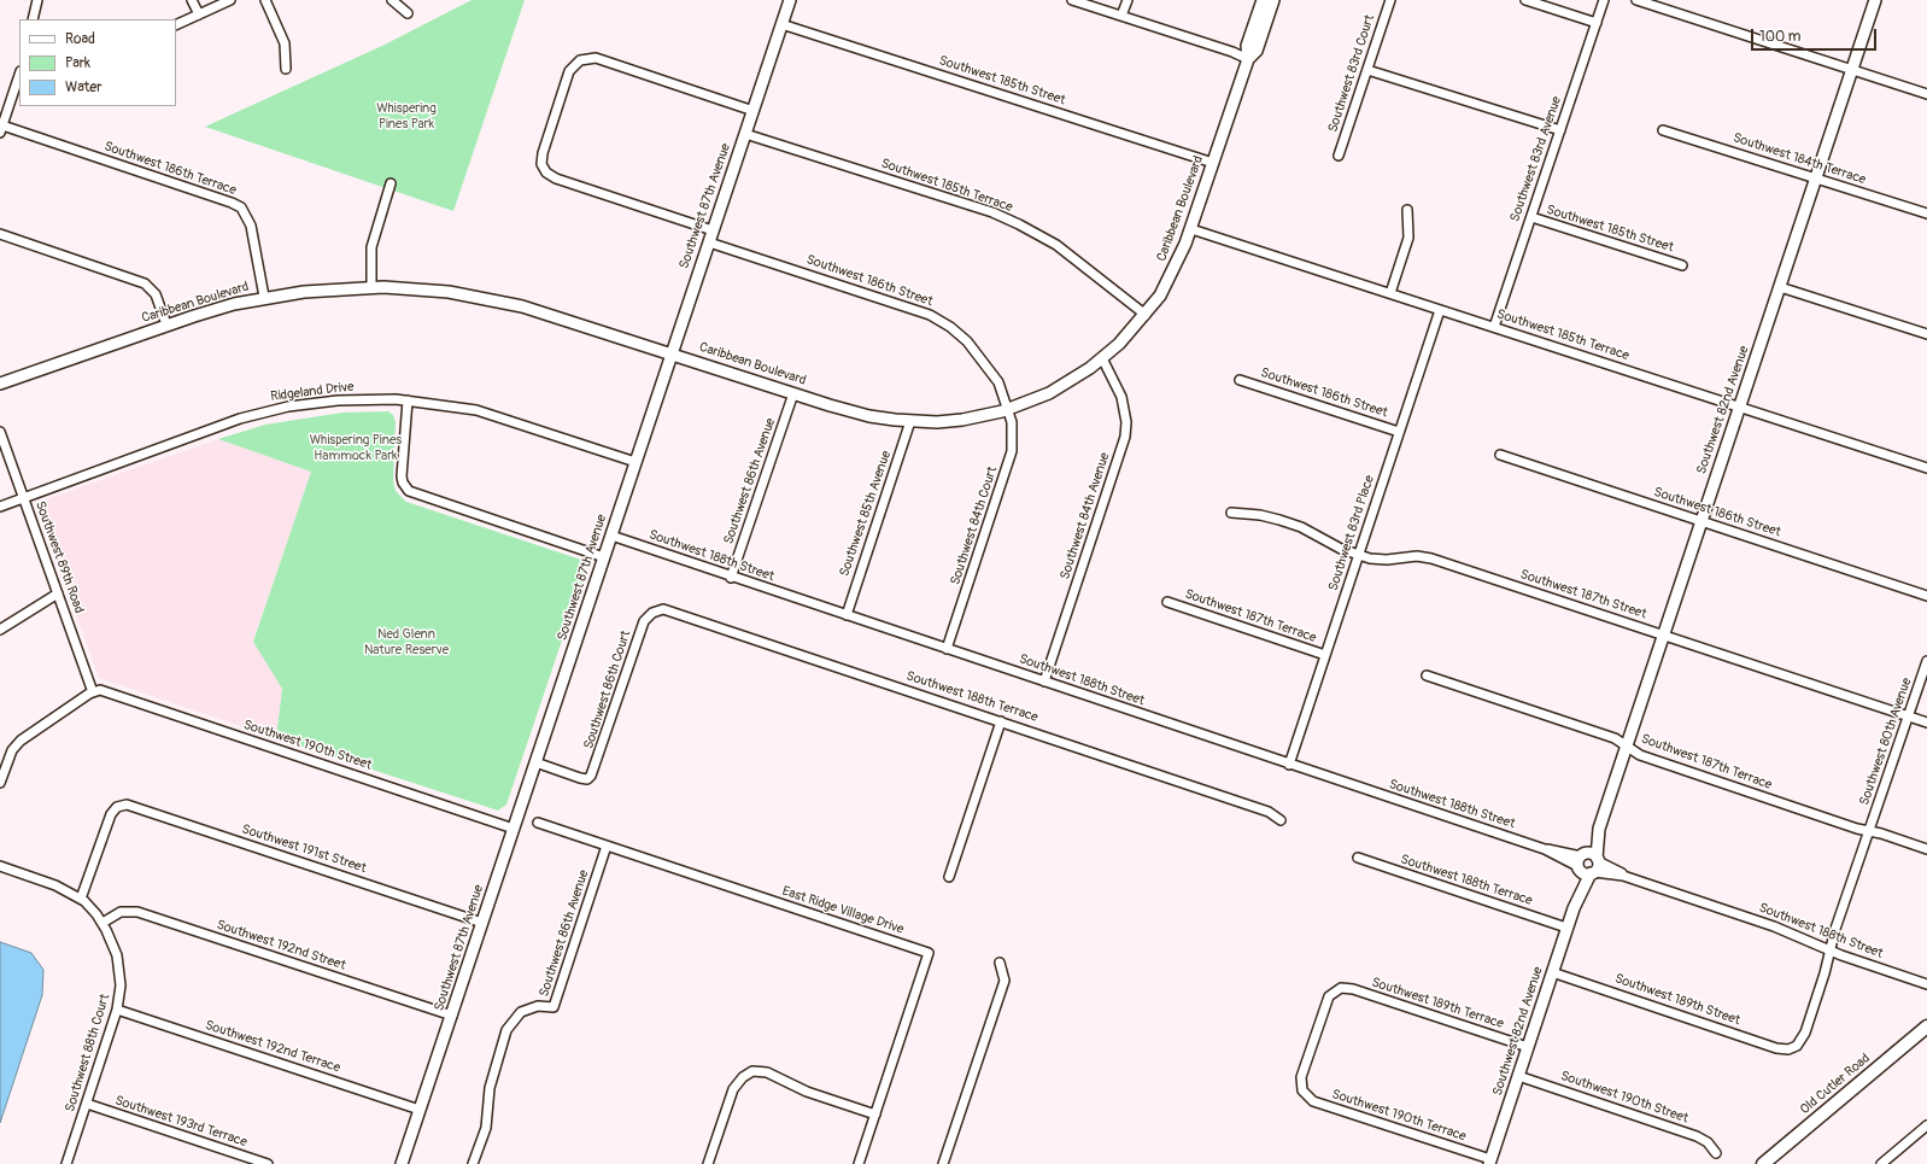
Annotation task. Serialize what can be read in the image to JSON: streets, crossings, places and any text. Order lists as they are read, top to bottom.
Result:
{
  "streets": {
    "main road": ["Old Cutler Road"],
    "street": [
      "Southwest 83rd Court",
      "Southwest 185th Street",
      "Southwest 83rd Avenue",
      "Southwest 184th Terrace",
      "Southwest 186th Terrace",
      "Southwest 185th Terrace",
      "Southwest 87th Avenue",
      "Caribbean Boulevard",
      "Southwest 186th Street",
      "Ridgeland Drive",
      "Southwest 82nd Avenue",
      "Southwest 86th Avenue",
      "Southwest 85th Avenue",
      "Southwest 84th Avenue",
      "Southwest 84th Court",
      "Southwest 83rd Place",
      "Southwest 188th Street",
      "Southwest 89th Road",
      "Southwest 187th Street",
      "Southwest 187th Terrace",
      "Southwest 86th Court",
      "Southwest 188th Terrace",
      "Southwest 80th Avenue",
      "Southwest 190th Street",
      "Southwest 191st Street",
      "East Ridge Village Drive",
      "Southwest 192nd Street",
      "Southwest 189th Street",
      "Southwest 189th Terrace",
      "Southwest 192nd Terrace",
      "Southwest 88th Court",
      "Southwest 190th Terrace",
      "Southwest 193rd Terrace"
    ]
  },
  "crossings": [
    ["Southwest 185th Street", "Southwest 83rd Avenue"],
    ["Southwest 185th Street", "Southwest 87th Avenue"],
    ["Southwest 185th Street", "Caribbean Boulevard"],
    ["Southwest 83rd Avenue", "Southwest 185th Terrace"],
    ["Southwest 184th Terrace", "Southwest 82nd Avenue"],
    ["Southwest 186th Terrace", "Caribbean Boulevard"],
    ["Southwest 185th Terrace", "Southwest 87th Avenue"],
    ["Southwest 185th Terrace", "Caribbean Boulevard"],
    ["Southwest 185th Terrace", "Southwest 82nd Avenue"],
    ["Southwest 185th Terrace", "Southwest 83rd Place"],
    ["Southwest 87th Avenue", "Caribbean Boulevard"],
    ["Southwest 87th Avenue", "Southwest 186th Street"],
    ["Southwest 87th Avenue", "Ridgeland Drive"],
    ["Southwest 87th Avenue", "Southwest 188th Street"],
    ["Southwest 87th Avenue", "Southwest 86th Court"],
    ["Southwest 87th Avenue", "Southwest 190th Street"],
    ["Southwest 87th Avenue", "Southwest 191st Street"],
    ["Southwest 87th Avenue", "Southwest 192nd Street"],
    ["Southwest 87th Avenue", "Southwest 192nd Terrace"],
    ["Caribbean Boulevard", "Southwest 186th Street"],
    ["Caribbean Boulevard", "Southwest 86th Avenue"],
    ["Caribbean Boulevard", "Southwest 85th Avenue"],
    ["Caribbean Boulevard", "Southwest 84th Avenue"],
    ["Caribbean Boulevard", "Southwest 84th Court"],
    ["Southwest 186th Street", "Southwest 82nd Avenue"],
    ["Southwest 186th Street", "Southwest 84th Court"],
    ["Southwest 186th Street", "Southwest 83rd Place"],
    ["Ridgeland Drive", "Southwest 89th Road"],
    ["Southwest 82nd Avenue", "Southwest 188th Street"],
    ["Southwest 82nd Avenue", "Southwest 187th Street"],
    ["Southwest 82nd Avenue", "Southwest 187th Terrace"],
    ["Southwest 82nd Avenue", "Southwest 188th Terrace"],
    ["Southwest 82nd Avenue", "Southwest 190th Street"],
    ["Southwest 82nd Avenue", "Southwest 189th Street"],
    ["Southwest 82nd Avenue", "Southwest 189th Terrace"],
    ["Southwest 82nd Avenue", "Southwest 190th Terrace"],
    ["Southwest 86th Avenue", "Southwest 188th Street"],
    ["Southwest 86th Avenue", "East Ridge Village Drive"],
    ["Southwest 85th Avenue", "Southwest 188th Street"],
    ["Southwest 84th Avenue", "Southwest 188th Street"],
    ["Southwest 84th Court", "Southwest 188th Street"],
    ["Southwest 83rd Place", "Southwest 188th Street"],
    ["Southwest 83rd Place", "Southwest 187th Street"],
    ["Southwest 83rd Place", "Southwest 187th Terrace"],
    ["Southwest 188th Street", "Southwest 80th Avenue"],
    ["Southwest 188th Street", "Southwest 189th Street"],
    ["Southwest 89th Road", "Southwest 190th Street"],
    ["Southwest 187th Street", "Southwest 80th Avenue"],
    ["Southwest 187th Terrace", "Southwest 80th Avenue"],
    ["Southwest 86th Court", "Southwest 188th Terrace"],
    ["Southwest 80th Avenue", "Southwest 189th Street"],
    ["Southwest 191st Street", "Southwest 88th Court"],
    ["Southwest 192nd Street", "Southwest 88th Court"],
    ["Southwest 189th Terrace", "Southwest 190th Terrace"],
    ["Southwest 192nd Terrace", "Southwest 88th Court"],
    ["Southwest 88th Court", "Southwest 193rd Terrace"]
  ],
  "parks": ["Whispering Pines Park", "Whispering Pines Hammock Park", "Ned Glenn Nature Reserve"],
  "legend": ["Road", "Park", "Water"],
  "scale_bar": "100 m"
}
